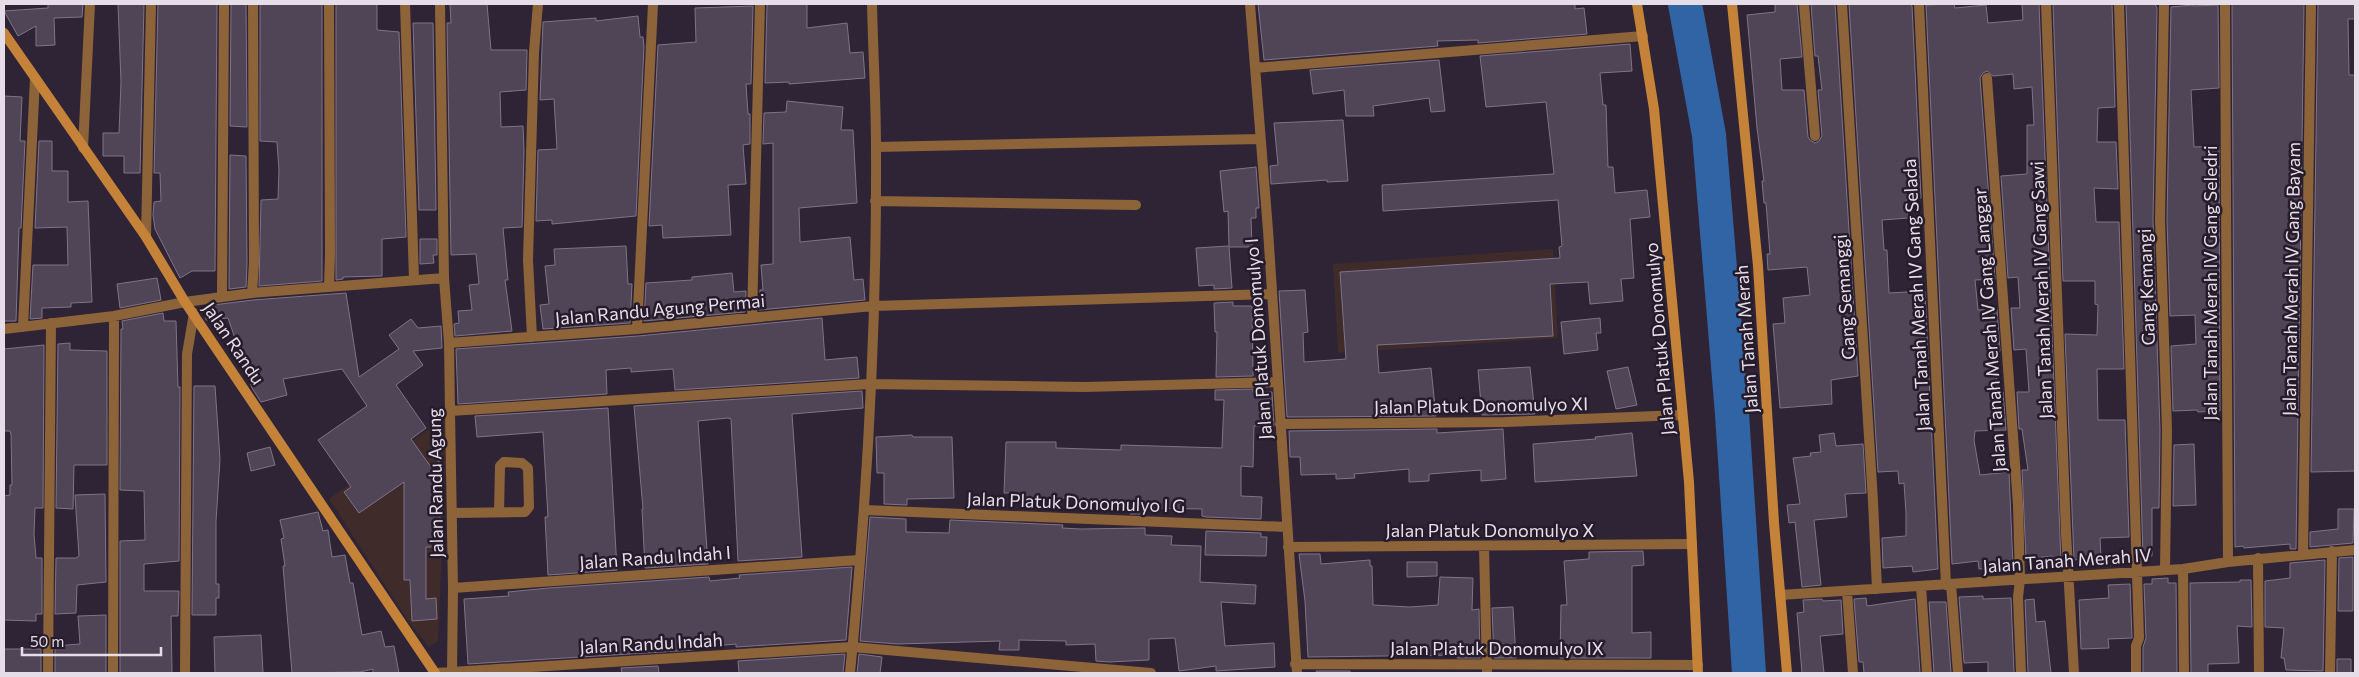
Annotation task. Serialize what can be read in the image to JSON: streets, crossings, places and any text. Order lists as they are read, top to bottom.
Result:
{
  "streets": {
    "street": [
      "Jalan Tanah Merah IV Gang Bayam",
      "Jalan Tanah Merah IV Gang Seledri",
      "Gang Kemangi",
      "Jalan Tanah Merah IV Gang Sawi",
      "Jalan Tanah Merah IV Gang Selada",
      "Gang Semanggi",
      "Jalan Randu Agung Permai",
      "Jalan Tanah Merah IV Gang Langgar",
      "Jalan Platuk Donomulyo I",
      "Jalan Platuk Donomulyo",
      "Jalan Tanah Merah",
      "Jalan Randu",
      "Jalan Platuk Donomulyo XI",
      "Jalan Randu Agung",
      "Jalan Platuk Donomulyo I G",
      "Jalan Platuk Donomulyo X",
      "Jalan Randu Indah I",
      "Jalan Tanah Merah IV",
      "Jalan Randu Indah",
      "Jalan Platuk Donomulyo IX"
    ]
  },
  "crossings": [
    ["Jalan Tanah Merah IV Gang Bayam", "Jalan Tanah Merah IV"],
    ["Jalan Tanah Merah IV Gang Seledri", "Jalan Tanah Merah IV"],
    ["Gang Kemangi", "Jalan Tanah Merah IV"],
    ["Jalan Tanah Merah IV Gang Sawi", "Jalan Tanah Merah IV"],
    ["Jalan Tanah Merah IV Gang Selada", "Jalan Tanah Merah IV"],
    ["Gang Semanggi", "Jalan Tanah Merah IV"],
    ["Jalan Randu Agung Permai", "Jalan Platuk Donomulyo I"],
    ["Jalan Randu Agung Permai", "Jalan Randu Agung"],
    ["Jalan Tanah Merah IV Gang Langgar", "Jalan Tanah Merah IV"],
    ["Jalan Platuk Donomulyo I", "Jalan Platuk Donomulyo XI"],
    ["Jalan Platuk Donomulyo I", "Jalan Platuk Donomulyo I G"],
    ["Jalan Platuk Donomulyo I", "Jalan Platuk Donomulyo X"],
    ["Jalan Platuk Donomulyo I", "Jalan Platuk Donomulyo IX"],
    ["Jalan Platuk Donomulyo", "Jalan Platuk Donomulyo XI"],
    ["Jalan Platuk Donomulyo", "Jalan Platuk Donomulyo X"],
    ["Jalan Platuk Donomulyo", "Jalan Platuk Donomulyo IX"],
    ["Jalan Tanah Merah", "Jalan Tanah Merah IV"],
    ["Jalan Randu Agung", "Jalan Randu Indah I"],
    ["Jalan Randu Agung", "Jalan Randu Indah"]
  ],
  "scale_bar": "50 m"
}
